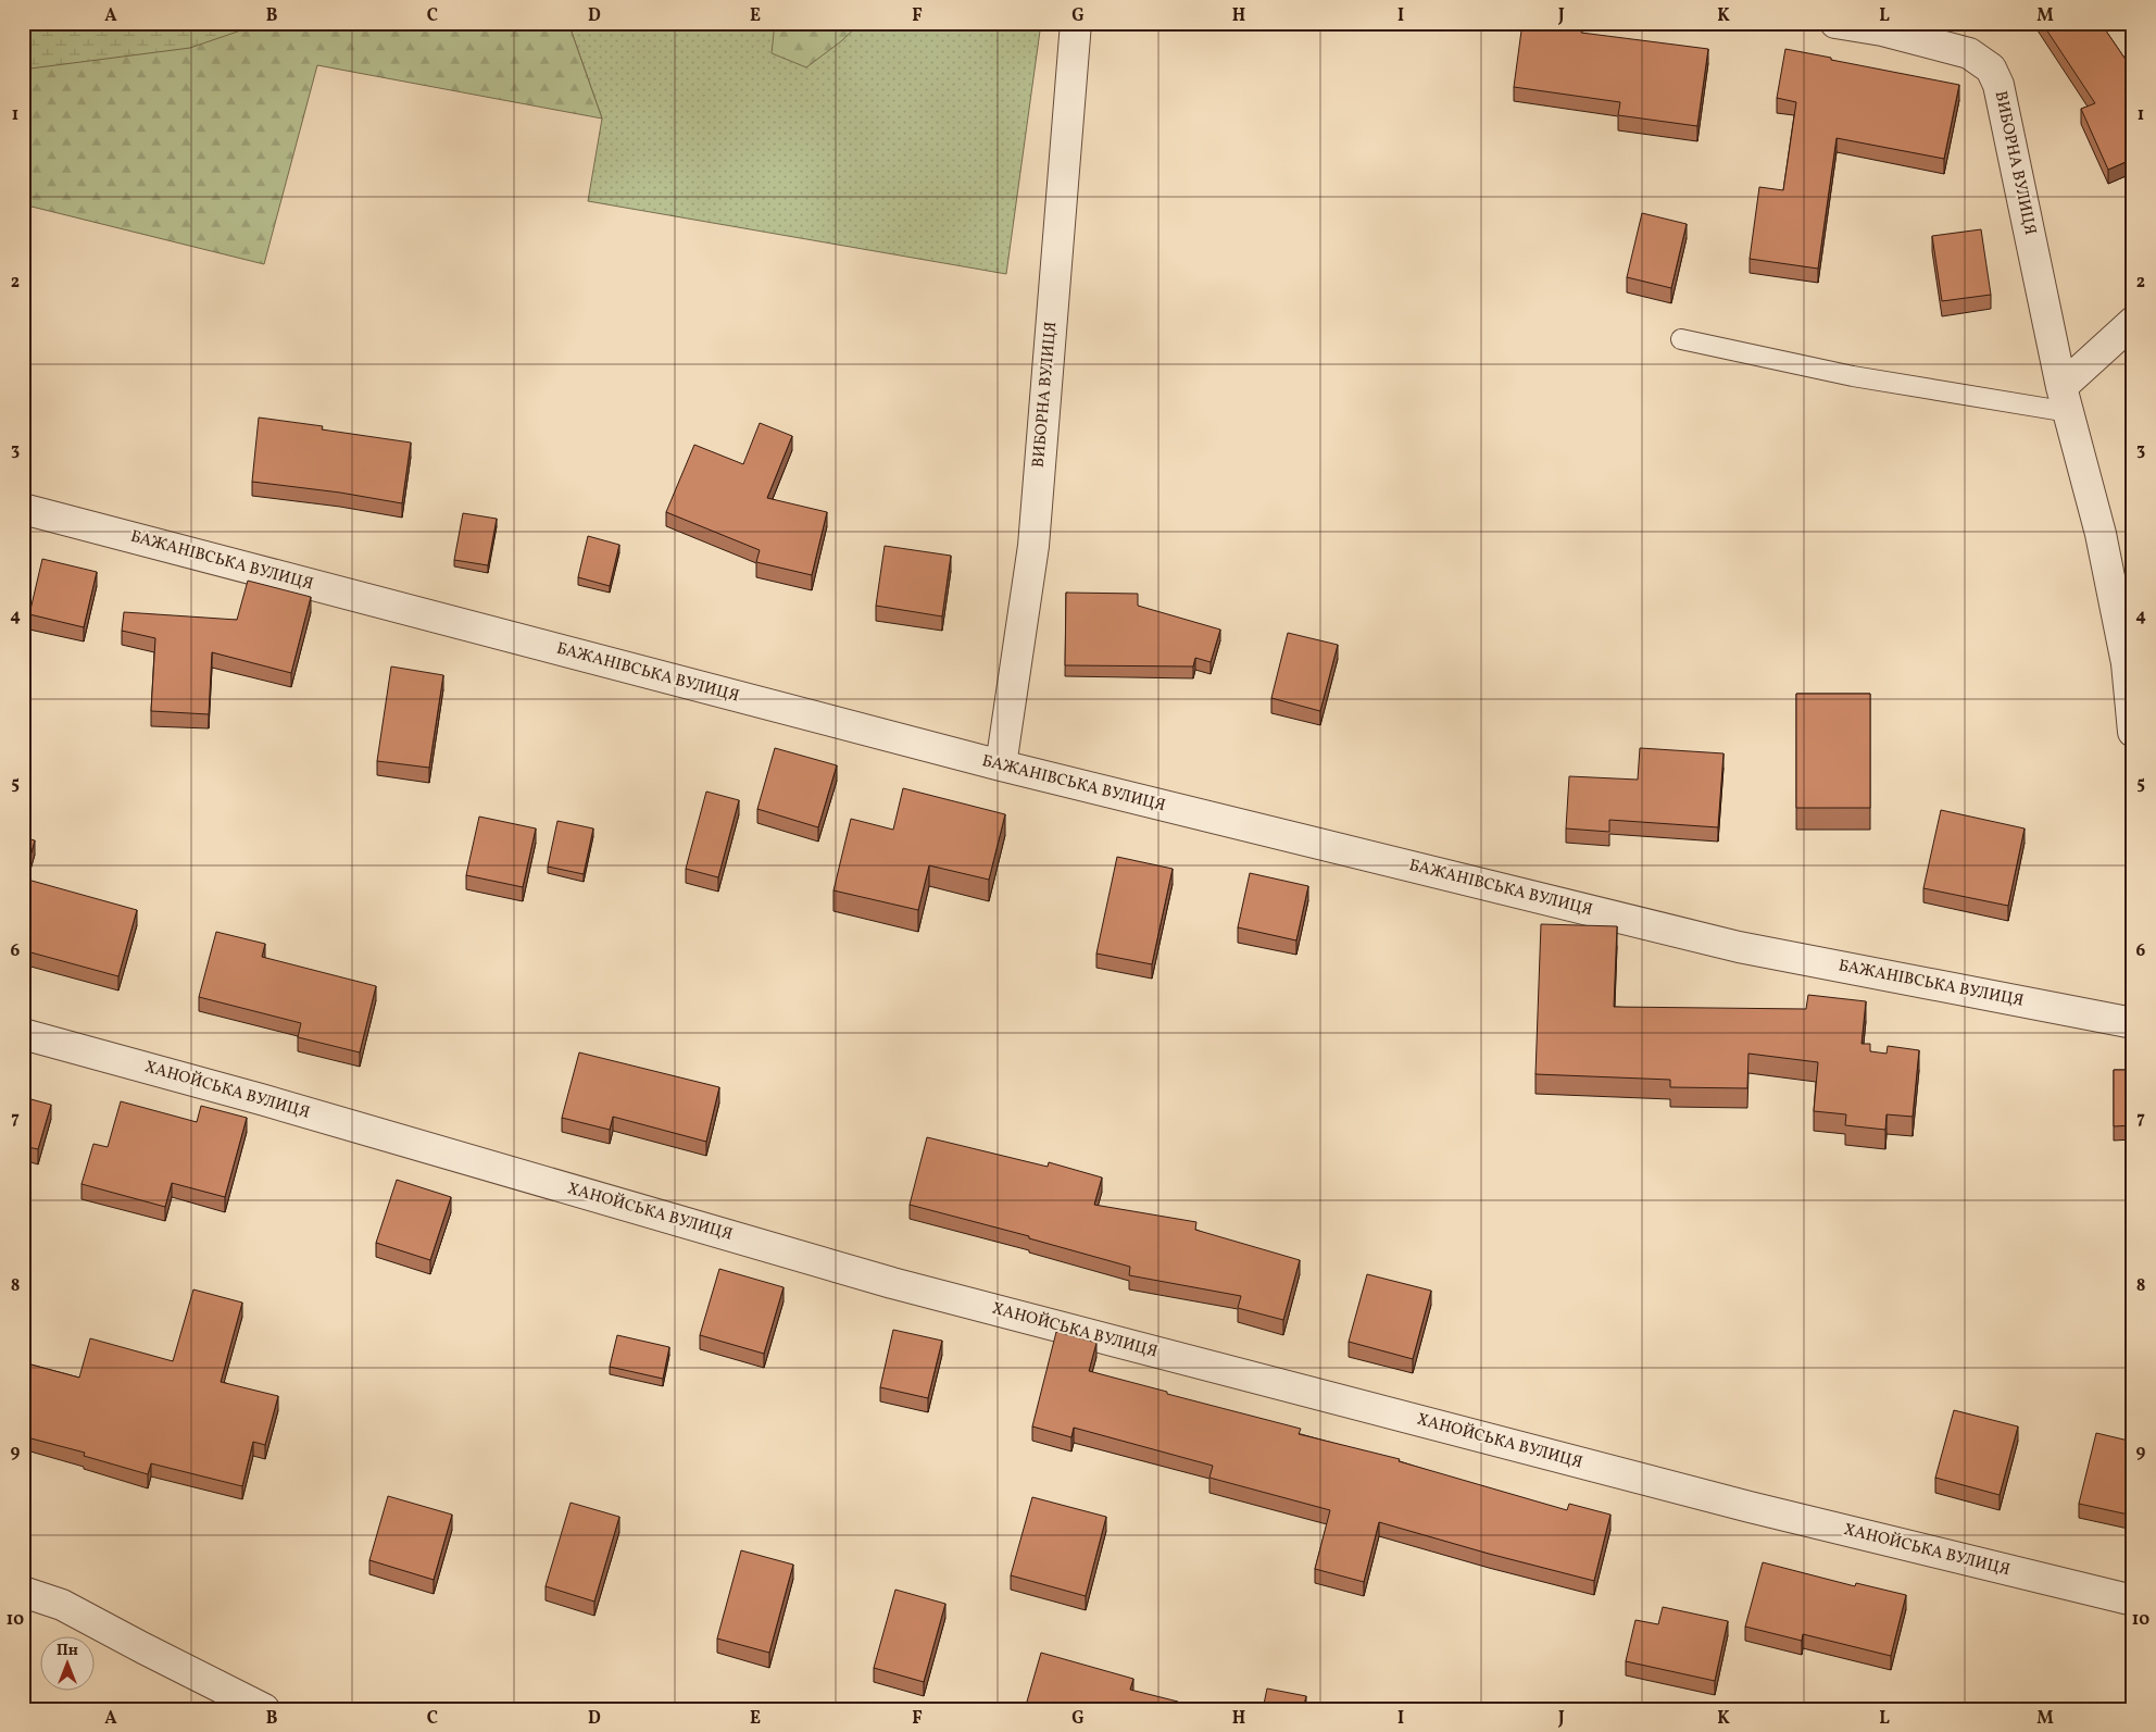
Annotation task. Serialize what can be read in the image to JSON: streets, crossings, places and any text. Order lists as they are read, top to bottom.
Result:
{
  "streets": {
    "street": ["ВИБОРНА ВУЛИЦЯ", "БАЖАНІВСЬКА ВУЛИЦЯ", "ХАНОЙСЬКА ВУЛИЦЯ"]
  },
  "crossings": [
    ["ВИБОРНА ВУЛИЦЯ", "БАЖАНІВСЬКА ВУЛИЦЯ"]
  ],
  "north": "top",
  "grid": {
    "columns": [
      "A",
      "B",
      "C",
      "D",
      "E",
      "F",
      "G",
      "H",
      "I",
      "J",
      "K",
      "L",
      "M"
    ],
    "rows": [
      "1",
      "2",
      "3",
      "4",
      "5",
      "6",
      "7",
      "8",
      "9",
      "10"
    ]
  }
}
